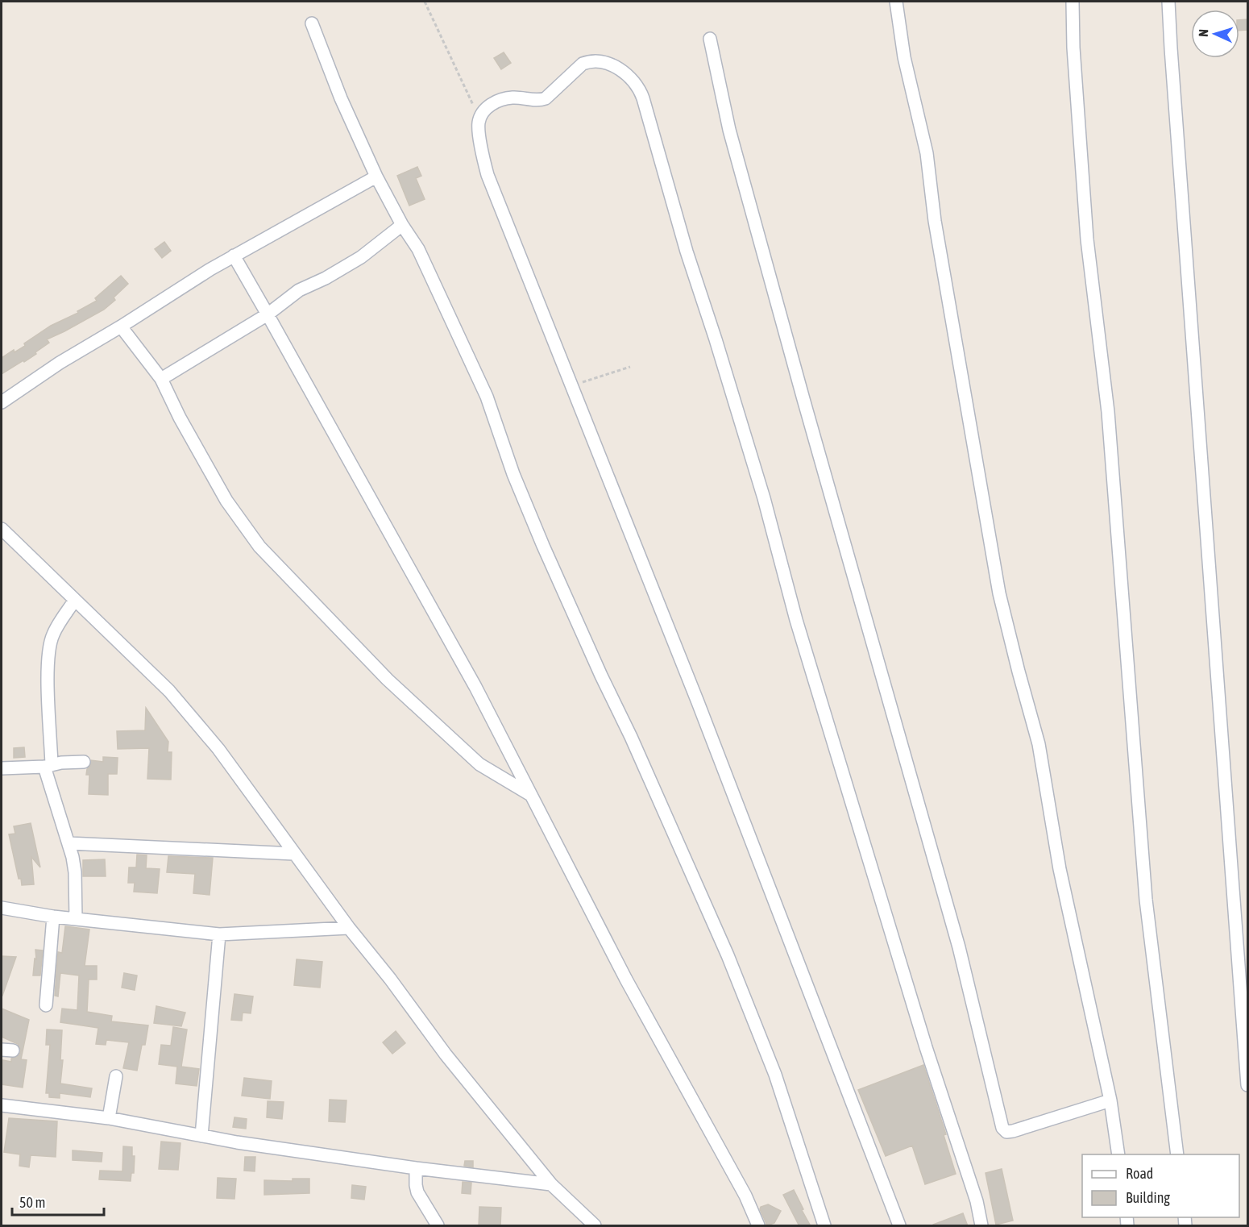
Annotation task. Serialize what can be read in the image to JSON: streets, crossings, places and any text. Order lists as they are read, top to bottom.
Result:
{
  "legend": ["Road", "Building"],
  "scale_bar": "50 m",
  "north": "left"
}
